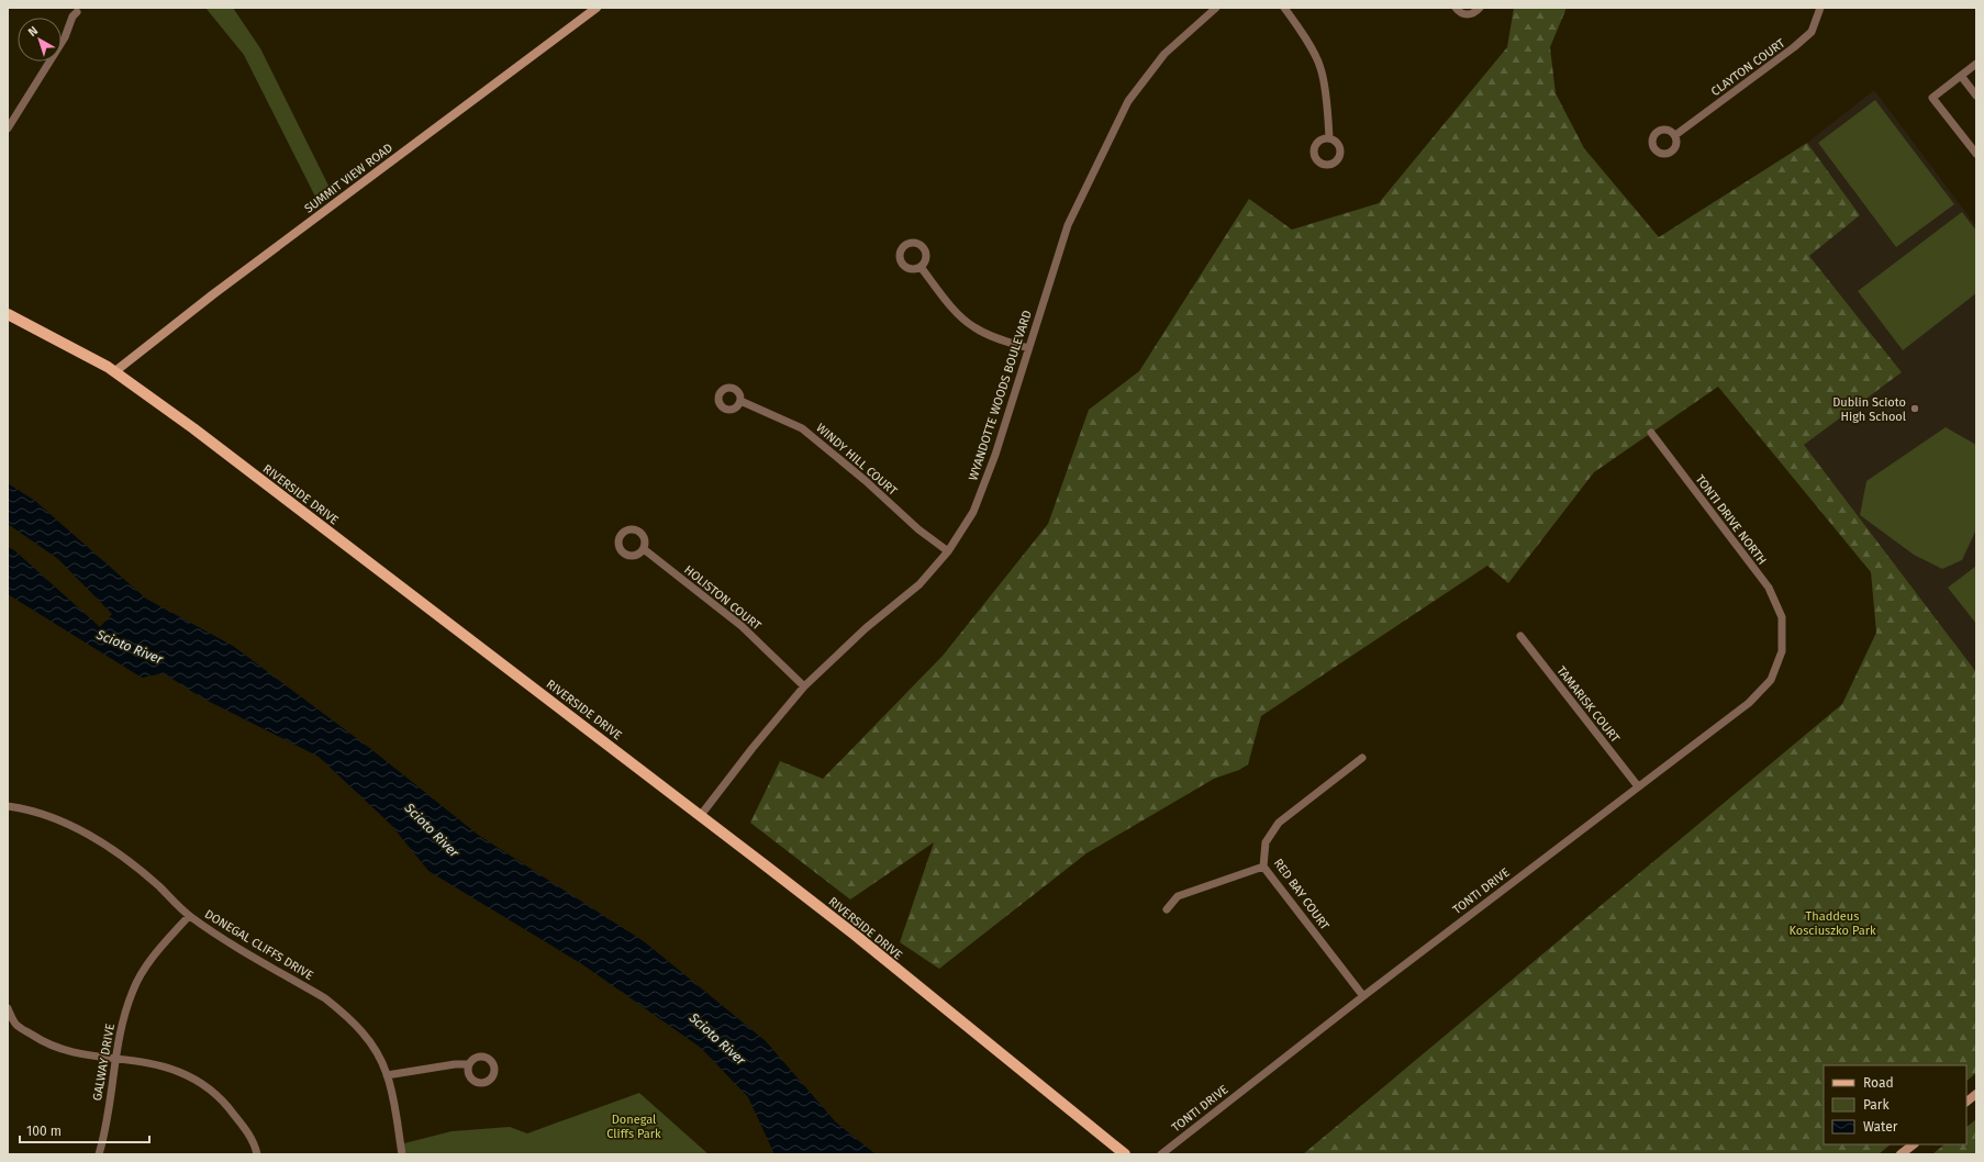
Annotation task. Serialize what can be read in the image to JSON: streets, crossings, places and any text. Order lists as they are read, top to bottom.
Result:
{
  "streets": {
    "main road": ["RIVERSIDE DRIVE"],
    "street": [
      "CLAYTON COURT",
      "SUMMIT VIEW ROAD",
      "WYANDOTTE WOODS BOULEVARD",
      "WINDY HILL COURT",
      "TONTI DRIVE NORTH",
      "HOLISTON COURT",
      "TAMARISK COURT",
      "TONTI DRIVE",
      "RED BAY COURT",
      "DONEGAL CLIFFS DRIVE",
      "GALWAY DRIVE"
    ]
  },
  "crossings": [
    ["SUMMIT VIEW ROAD", "RIVERSIDE DRIVE"],
    ["WYANDOTTE WOODS BOULEVARD", "WINDY HILL COURT"],
    ["WYANDOTTE WOODS BOULEVARD", "RIVERSIDE DRIVE"],
    ["WYANDOTTE WOODS BOULEVARD", "HOLISTON COURT"],
    ["TONTI DRIVE NORTH", "TONTI DRIVE"],
    ["TAMARISK COURT", "TONTI DRIVE"],
    ["TONTI DRIVE", "RED BAY COURT"],
    ["DONEGAL CLIFFS DRIVE", "GALWAY DRIVE"]
  ],
  "water": ["Scioto River"],
  "parks": ["Thaddeus Kosciuszko Park", "Donegal Cliffs Park"],
  "places": ["Dublin Scioto High School"],
  "legend": ["Road", "Park", "Water"],
  "scale_bar": "100 m",
  "north": "top left"
}
